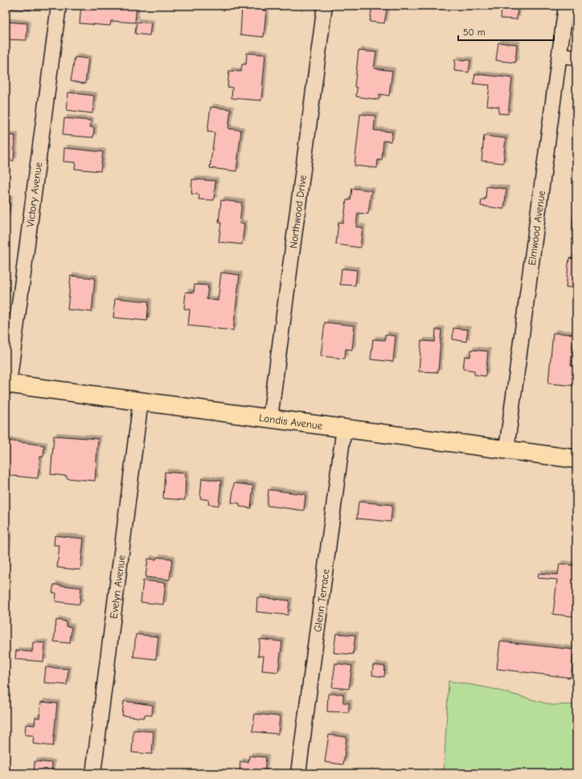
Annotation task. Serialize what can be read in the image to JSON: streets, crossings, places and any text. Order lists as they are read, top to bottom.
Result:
{
  "streets": {
    "main road": ["Landis Avenue"],
    "street": [
      "Victory Avenue",
      "Northwood Drive",
      "Elmwood Avenue",
      "Evelyn Avenue",
      "Glenn Terrace"
    ]
  },
  "crossings": [
    ["Victory Avenue", "Landis Avenue"],
    ["Northwood Drive", "Landis Avenue"],
    ["Elmwood Avenue", "Landis Avenue"],
    ["Landis Avenue", "Evelyn Avenue"],
    ["Landis Avenue", "Glenn Terrace"]
  ],
  "scale_bar": "50 m"
}
